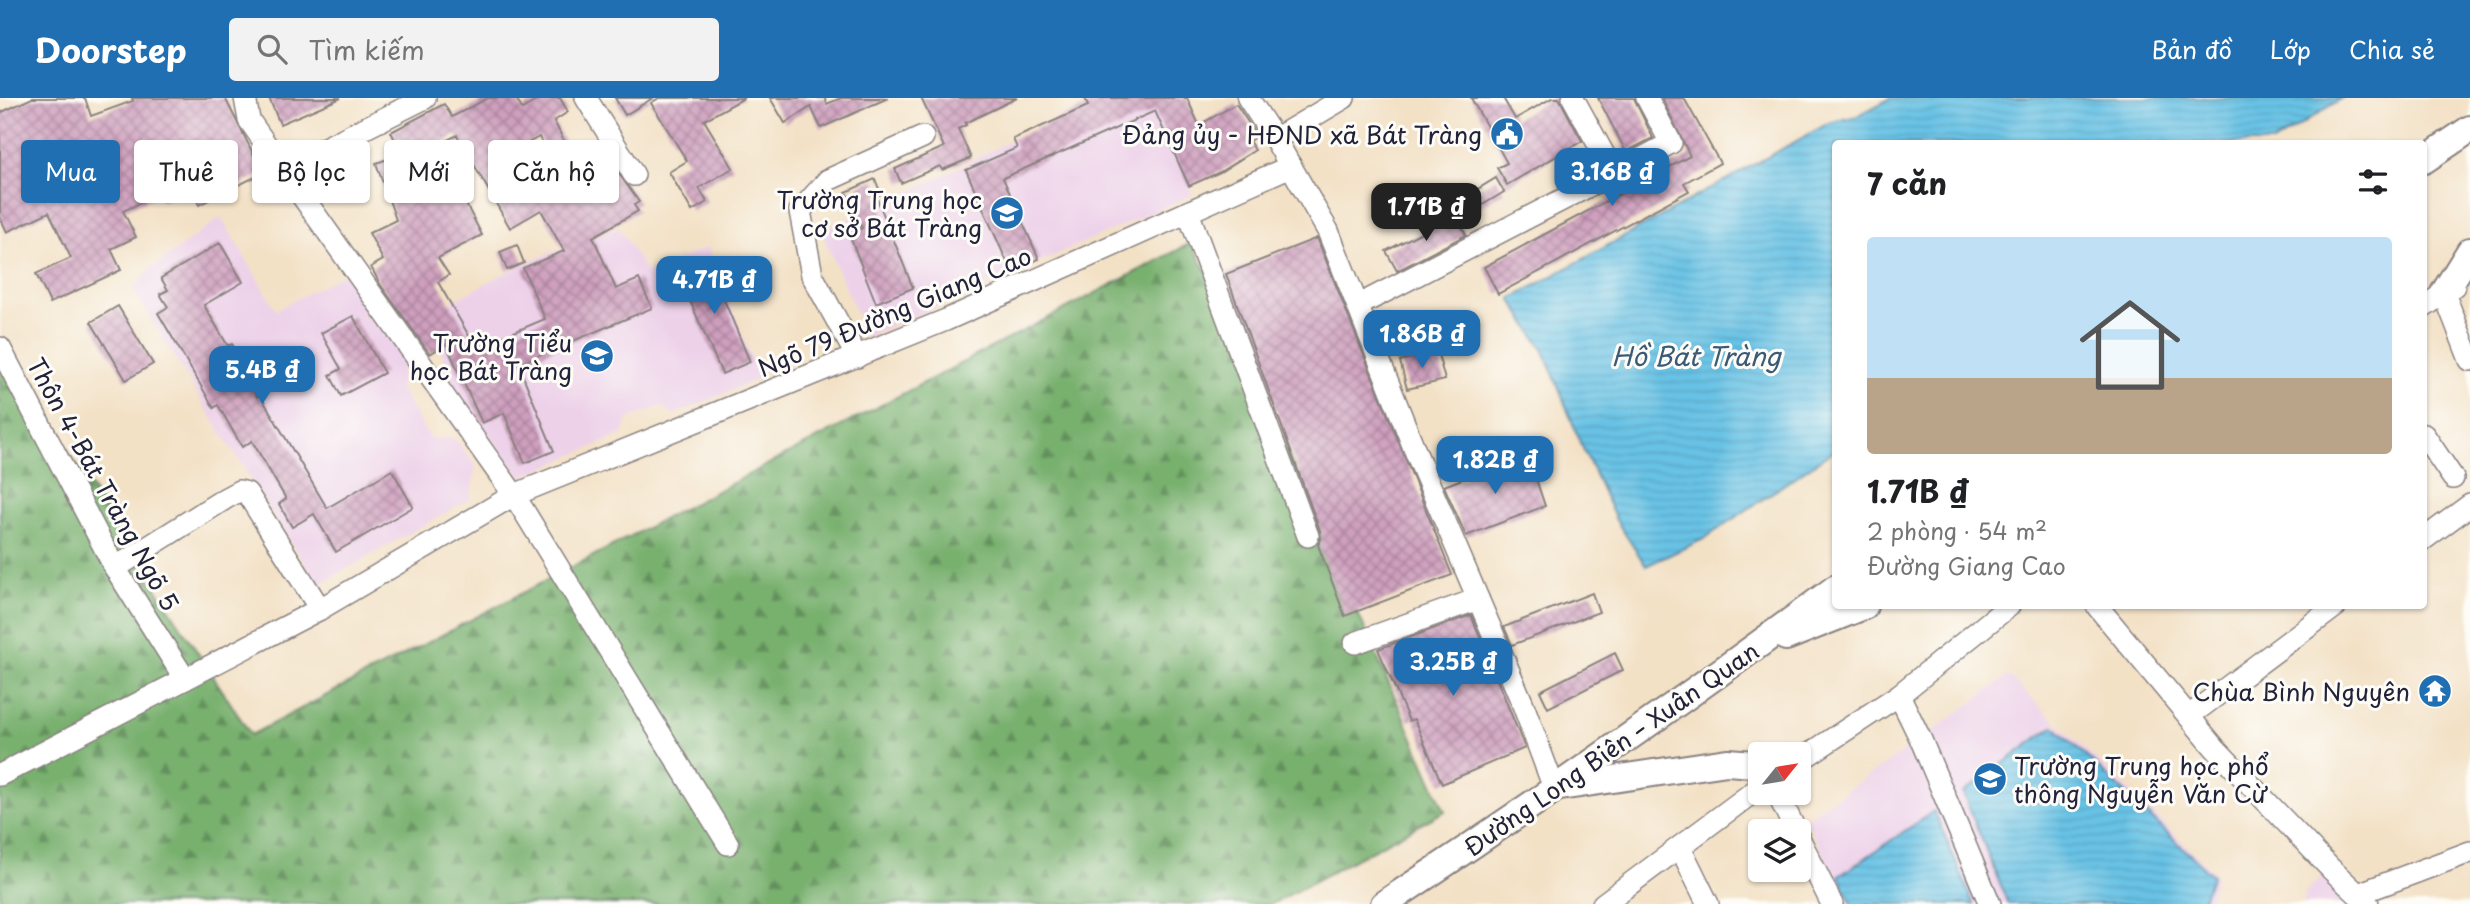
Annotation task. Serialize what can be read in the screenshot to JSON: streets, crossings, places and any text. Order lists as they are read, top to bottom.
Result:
{
  "streets": {
    "main road": ["Đường Long Biên – Xuân Quan"],
    "street": ["Ngõ 79 Đường Giang Cao", "Thôn 4-Bát Tràng Ngõ 5"]
  },
  "crossings": [
    ["Ngõ 79 Đường Giang Cao", "Thôn 4-Bát Tràng Ngõ 5"]
  ],
  "water": ["Hồ Bát Tràng"],
  "places": {
    "public building": ["Đảng ủy - HĐND xã Bát Tràng"],
    "school or university": ["Trường Trung học cơ sở Bát Tràng", "Trường Tiểu học Bát Tràng", "Trường Trung học phổ thông Nguyễn Văn Cừ"],
    "temple": ["Chùa Bình Nguyên"]
  },
  "north": "top right",
  "page": {
    "header": "Doorstep",
    "search": "Tìm kiếm",
    "nav": ["Bản đồ", "Lớp", "Chia sẻ"],
    "chip": [
      "Mua",
      "Thuê",
      "Bộ lọc",
      "Mới",
      "Căn hộ"
    ],
    "heading": "7 căn",
    "price": [
      "3.16B ₫",
      "1.71B ₫",
      "4.71B ₫",
      "1.86B ₫",
      "5.4B ₫",
      "1.82B ₫",
      "3.25B ₫"
    ],
    "list": [
      {
        "name": "1.71B ₫",
        "note": "2 phòng · 54 m² · Đường Giang Cao"
      }
    ]
  }
}
